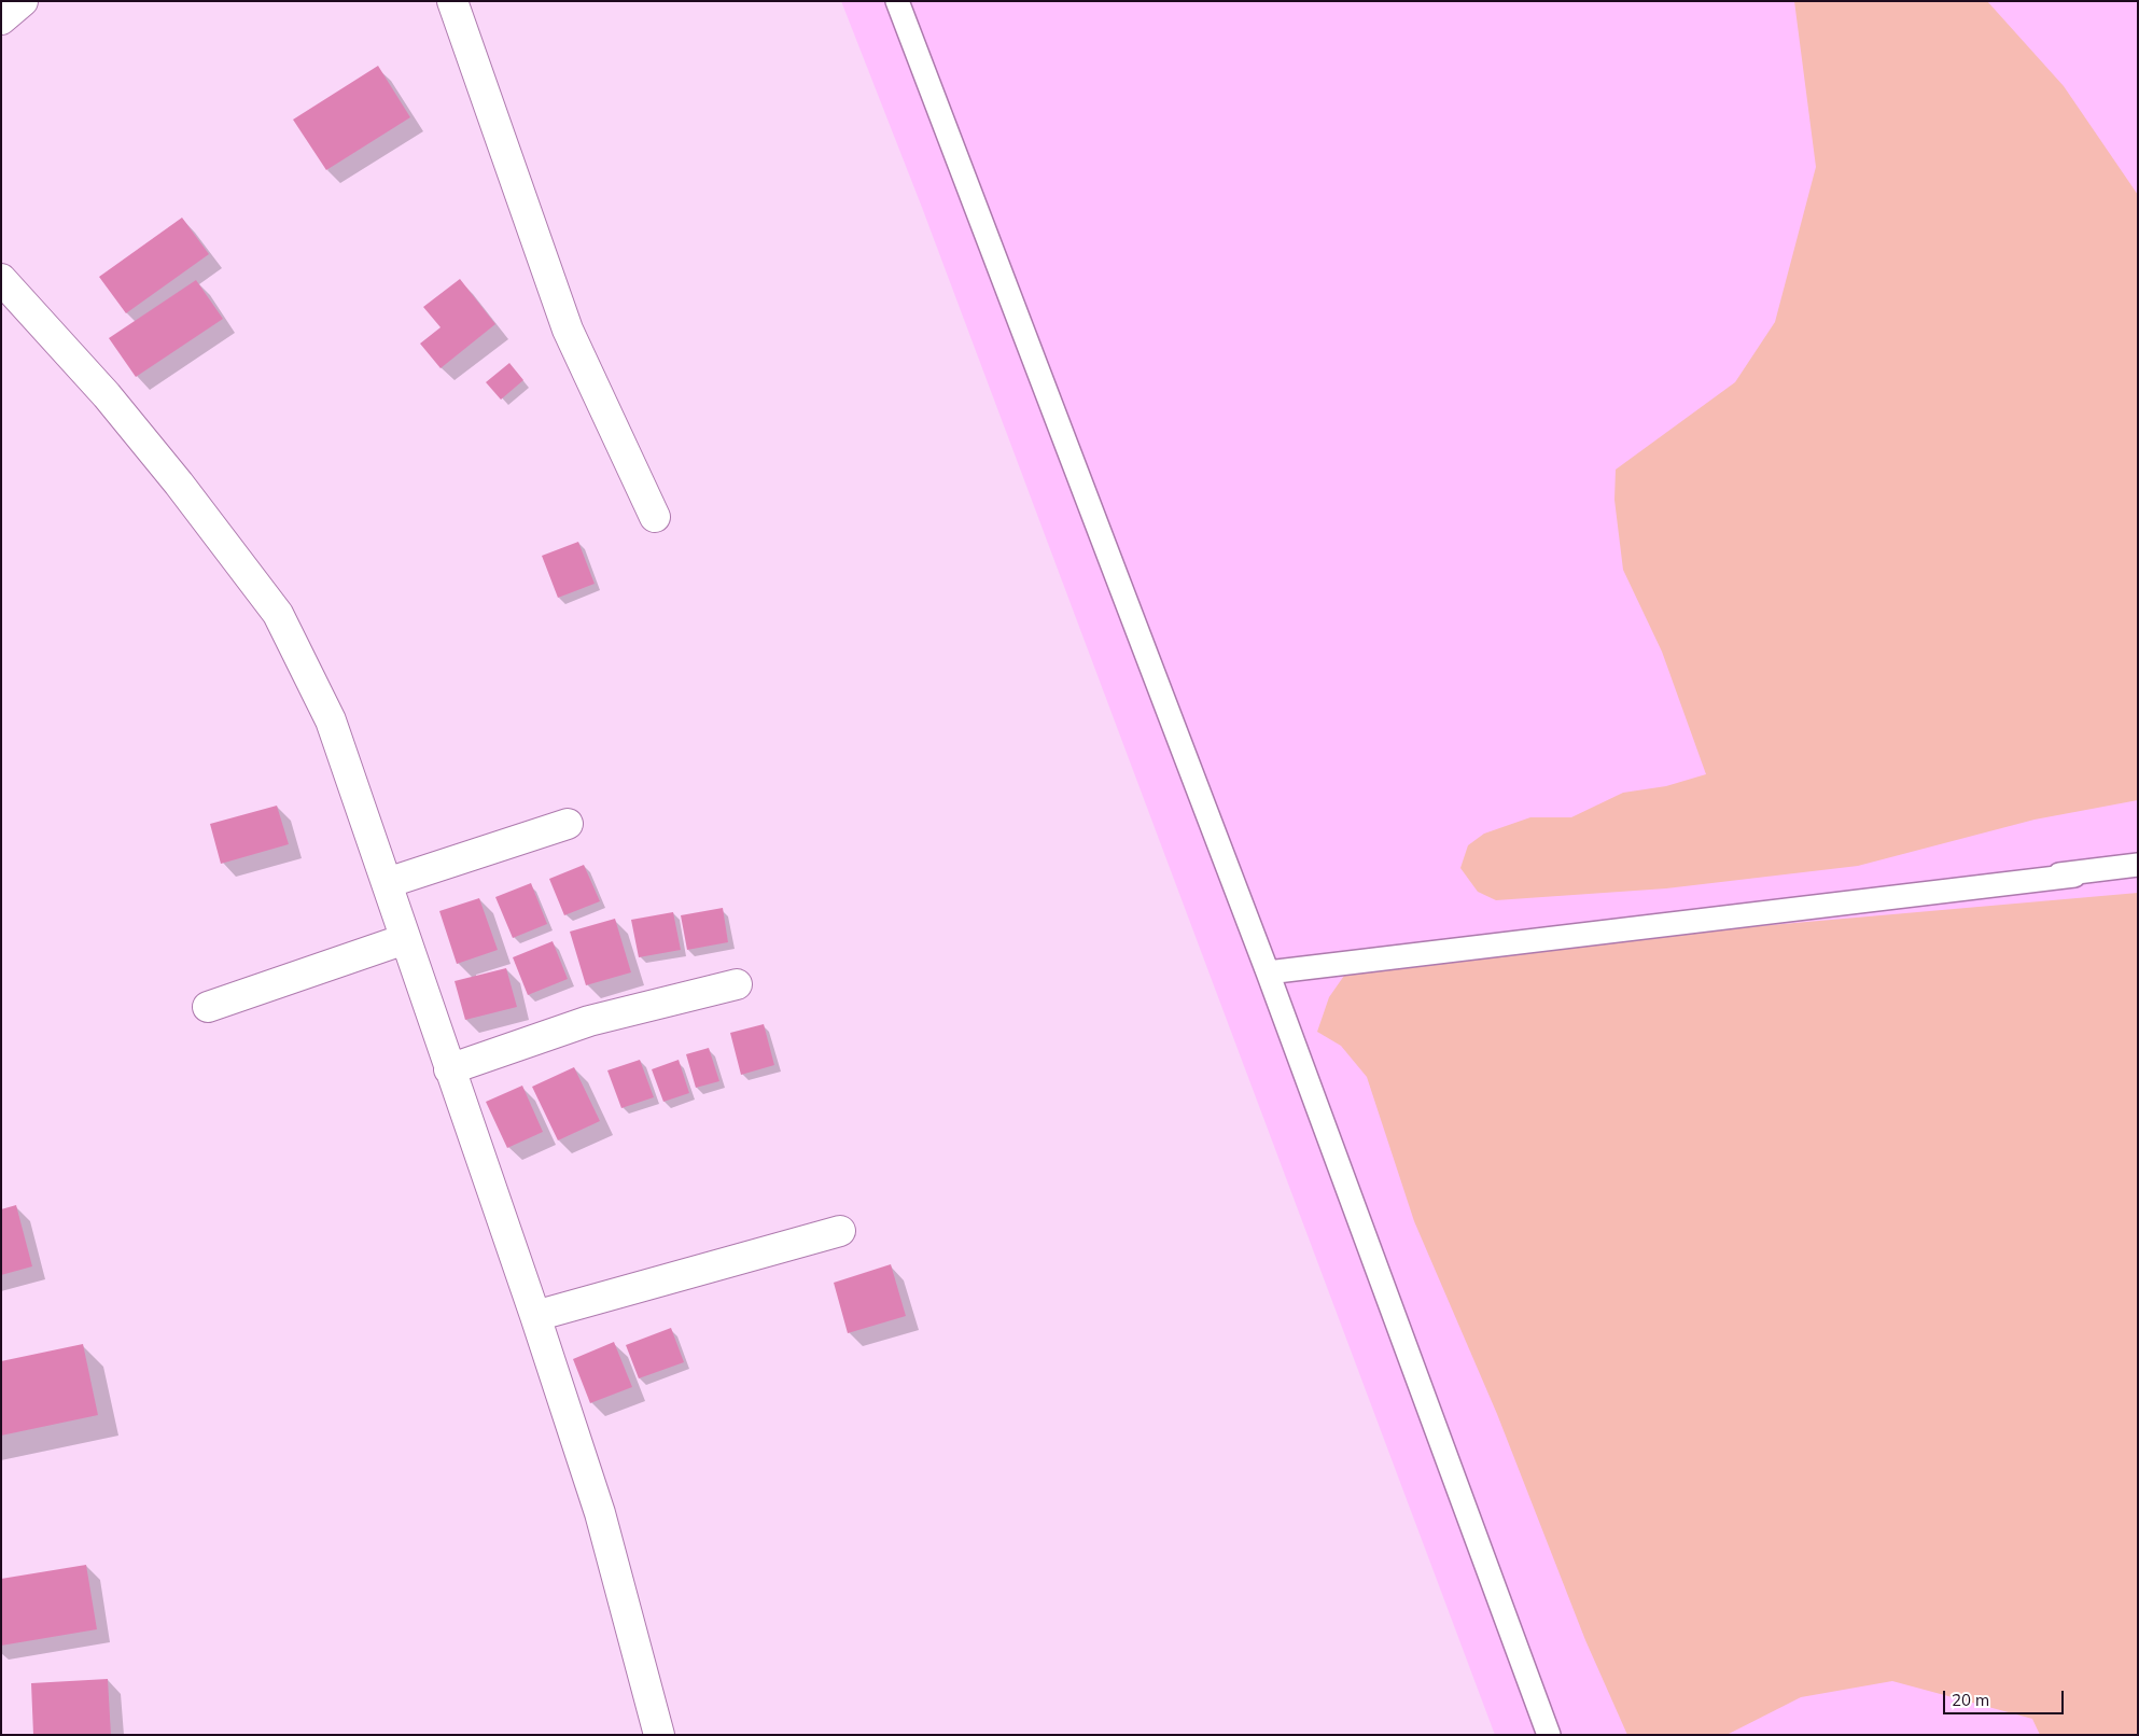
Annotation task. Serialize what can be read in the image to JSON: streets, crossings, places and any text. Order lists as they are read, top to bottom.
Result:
{
  "scale_bar": "20 m"
}
